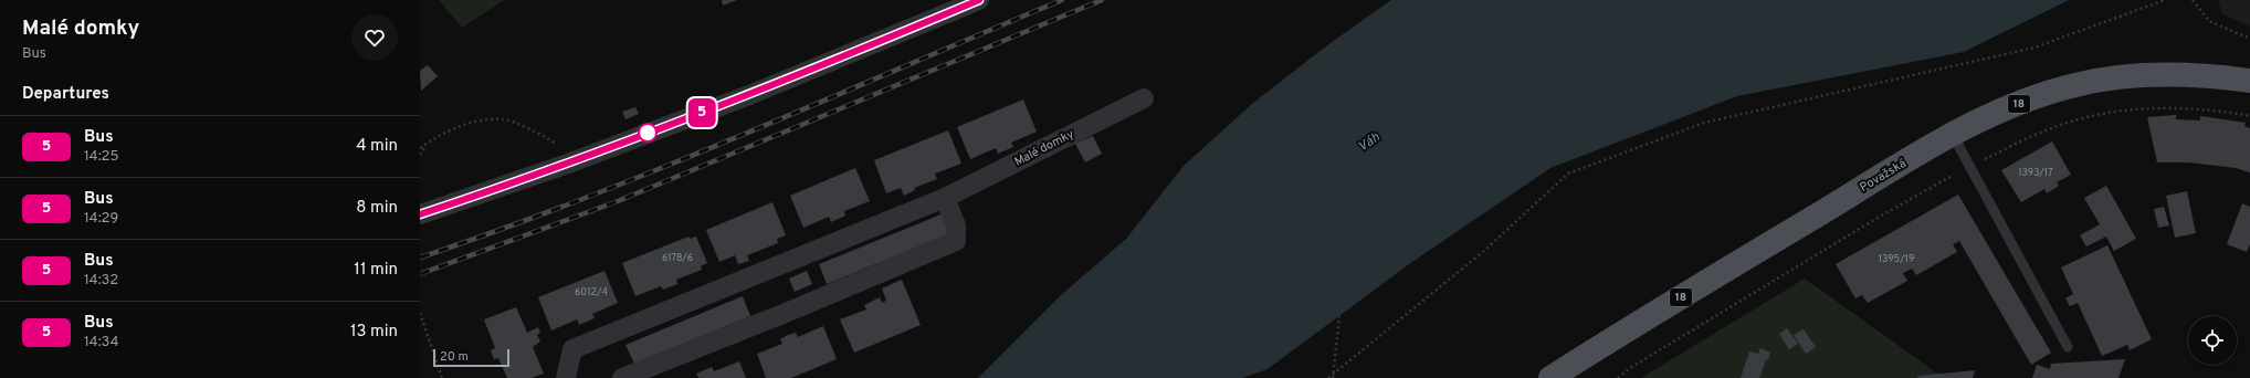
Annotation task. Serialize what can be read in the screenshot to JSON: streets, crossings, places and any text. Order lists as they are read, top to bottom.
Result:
{
  "streets": {
    "main road": ["18", "Považská"],
    "street": ["Malé domky"]
  },
  "water": ["Váh"],
  "lines": ["bus line 5"],
  "house_numbers": [
    "1393/17",
    "6178/6",
    "1395/19",
    "6012/4"
  ],
  "scale_bar": "20 m",
  "page": {
    "heading": [
      ["Malé domky", "Bus"],
      "Departures"
    ],
    "on_map": "5",
    "list": [
      {
        "mark": "5",
        "name": "Bus",
        "note": "14:25",
        "value": "4 min"
      },
      {
        "mark": "5",
        "name": "Bus",
        "note": "14:29",
        "value": "8 min"
      },
      {
        "mark": "5",
        "name": "Bus",
        "note": "14:32",
        "value": "11 min"
      },
      {
        "mark": "5",
        "name": "Bus",
        "note": "14:34",
        "value": "13 min"
      }
    ],
    "scale": "20 m"
  }
}
